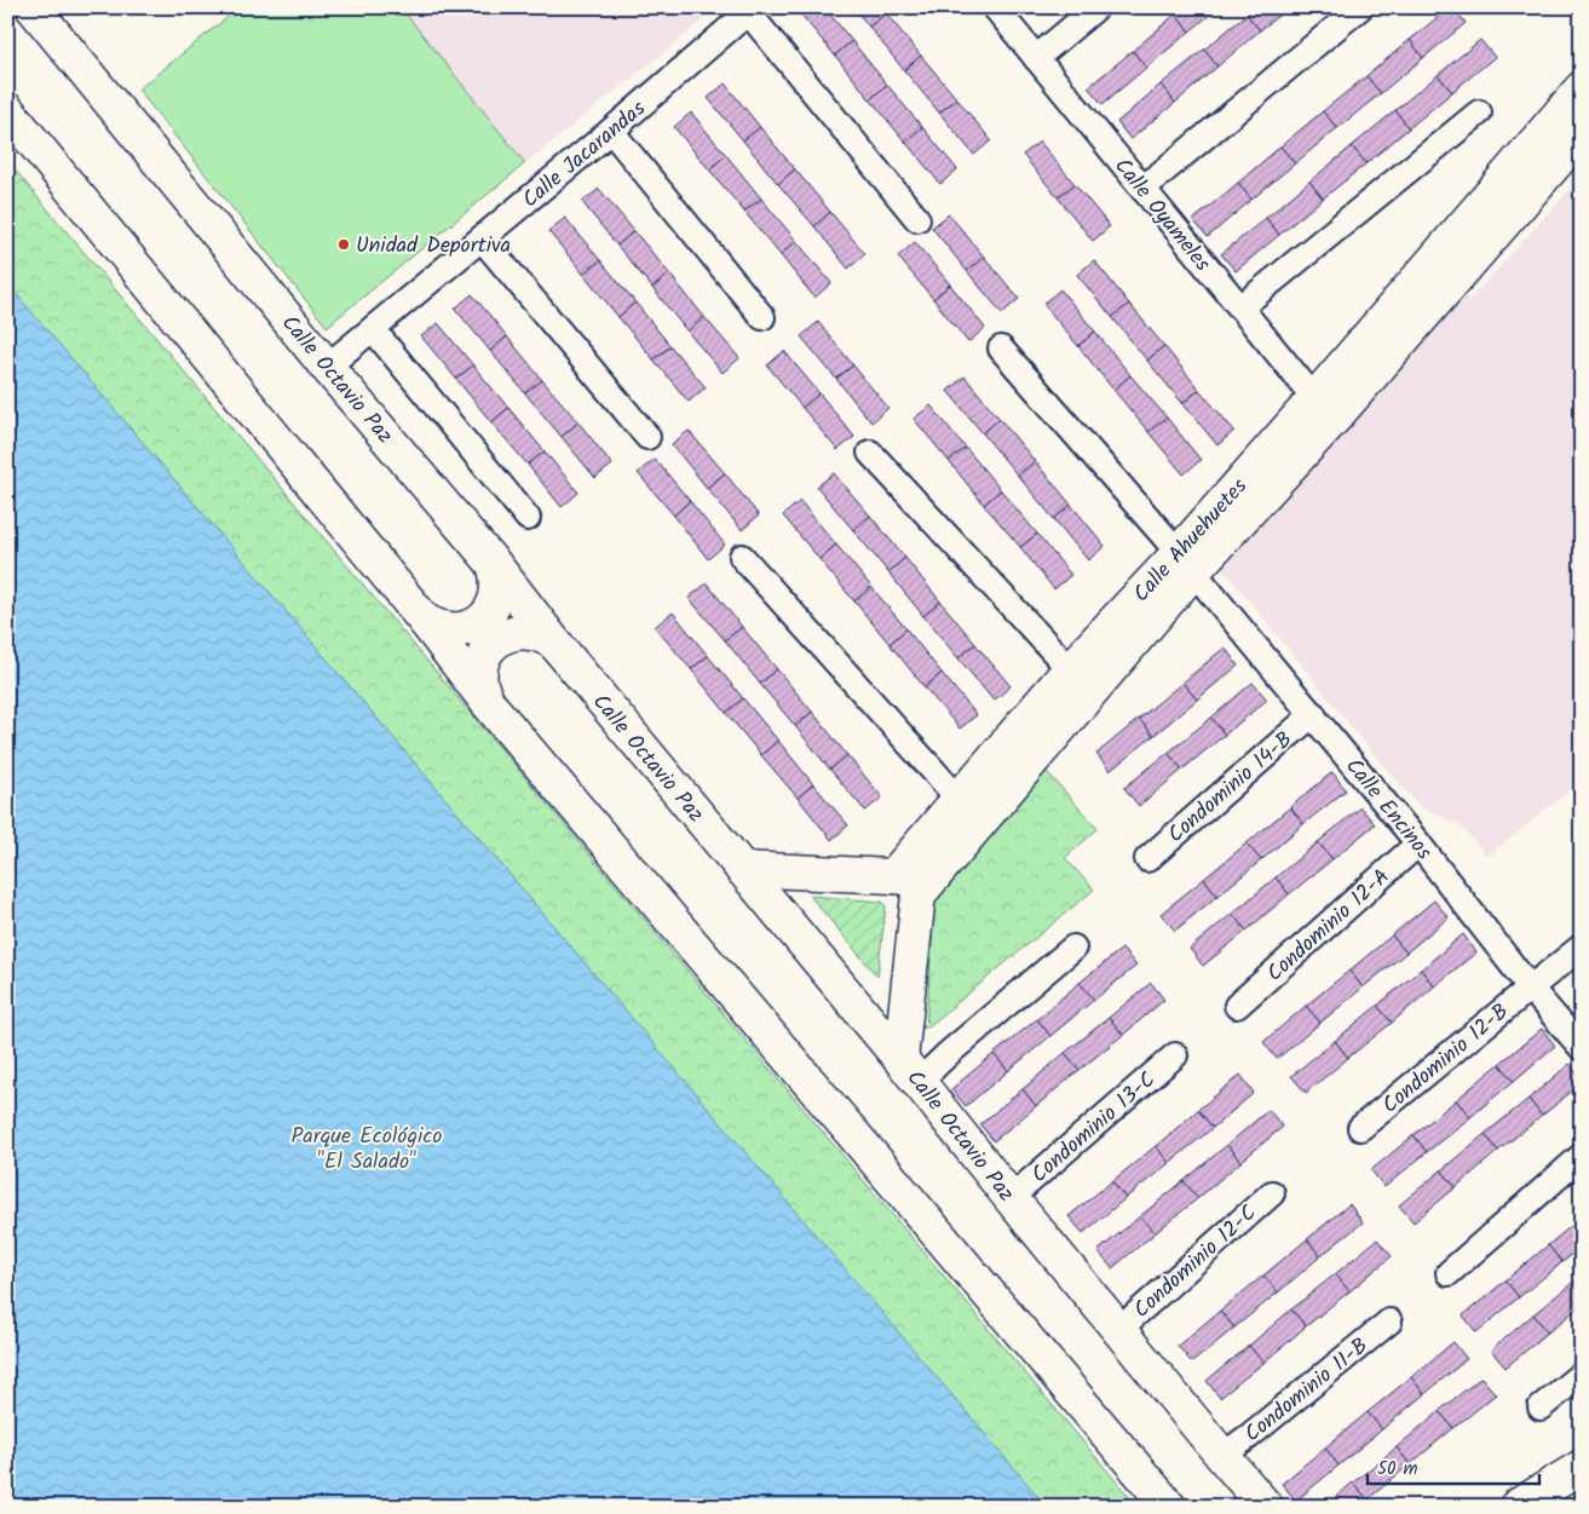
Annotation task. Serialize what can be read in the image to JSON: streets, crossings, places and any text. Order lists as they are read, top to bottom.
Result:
{
  "streets": {
    "street": [
      "Calle Jacarandas",
      "Calle Oyameles",
      "Calle Octavio Paz",
      "Calle Ahuehuetes",
      "Condominio 14-B",
      "Calle Encinos",
      "Condominio 12-A",
      "Condominio 12-B",
      "Condominio 13-C",
      "Condominio 12-C",
      "Condominio 11-B"
    ]
  },
  "crossings": [
    ["Calle Jacarandas", "Calle Octavio Paz"],
    ["Calle Oyameles", "Calle Ahuehuetes"],
    ["Calle Octavio Paz", "Condominio 13-C"],
    ["Calle Octavio Paz", "Condominio 12-C"],
    ["Calle Octavio Paz", "Condominio 11-B"],
    ["Calle Ahuehuetes", "Calle Encinos"],
    ["Condominio 14-B", "Calle Encinos"],
    ["Calle Encinos", "Condominio 12-A"],
    ["Calle Encinos", "Condominio 12-B"]
  ],
  "parks": ["Parque Ecológico \"El Salado\""],
  "places": ["Unidad Deportiva"],
  "scale_bar": "50 m"
}
